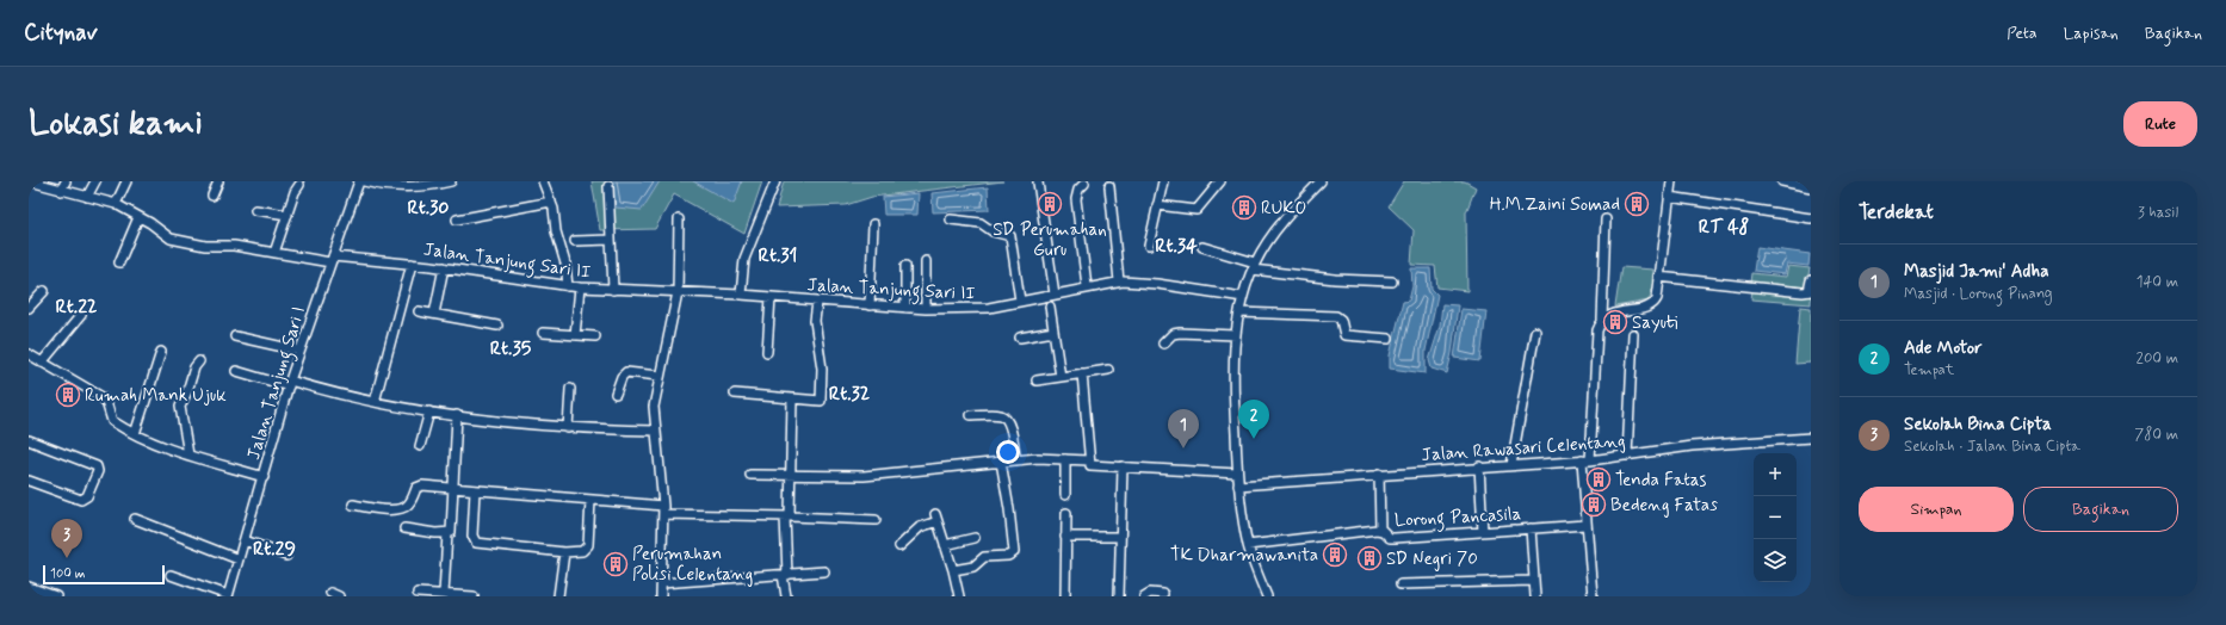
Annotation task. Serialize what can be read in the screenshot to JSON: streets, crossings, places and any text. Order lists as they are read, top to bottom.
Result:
{
  "streets": {
    "street": [
      "Jalan Tanjung Sari II",
      "Jalan Tanjung Sari I",
      "Jalan Rawasari Celentang",
      "Lorong Pancasila"
    ]
  },
  "crossings": [
    ["Jalan Tanjung Sari II", "Jalan Tanjung Sari I"]
  ],
  "districts": [
    "Rt.30",
    "RT 48",
    "Rt.34",
    "Rt.31",
    "Rt.22",
    "Rt.35",
    "Rt.32",
    "Rt.29"
  ],
  "places": {
    "building": [
      "SD Perumahan Guru",
      "H.M.Zaini Somad",
      "RUKO",
      "Sayuti",
      "Rumah Mank Ujuk",
      "Tenda Fatas",
      "Bedeng Fatas",
      "TK Dharmawanita",
      "SD Negri 70",
      "Perumahan Polisi Celentang"
    ]
  },
  "scale_bar": "100 m",
  "page": {
    "header": "Citynav",
    "nav": ["Peta", "Lapisan", "Bagikan"],
    "buttons": [
      "Rute",
      ["Simpan", "Bagikan"]
    ],
    "title": "Lokasi kami",
    "heading": ["Terdekat", "3 hasil"],
    "list": [
      {
        "mark": "1",
        "name": "Masjid Jami' Adha",
        "note": "Masjid · Lorong Pinang",
        "value": "140 m"
      },
      {
        "mark": "2",
        "name": "Ade Motor",
        "note": "Tempat",
        "value": "200 m"
      },
      {
        "mark": "3",
        "name": "Sekolah Bina Cipta",
        "note": "Sekolah · Jalan Bina Cipta",
        "value": "780 m"
      }
    ],
    "pins": ["2", "1", "3"],
    "map_buttons": ["+", "−"],
    "scale": "100 m"
  }
}
